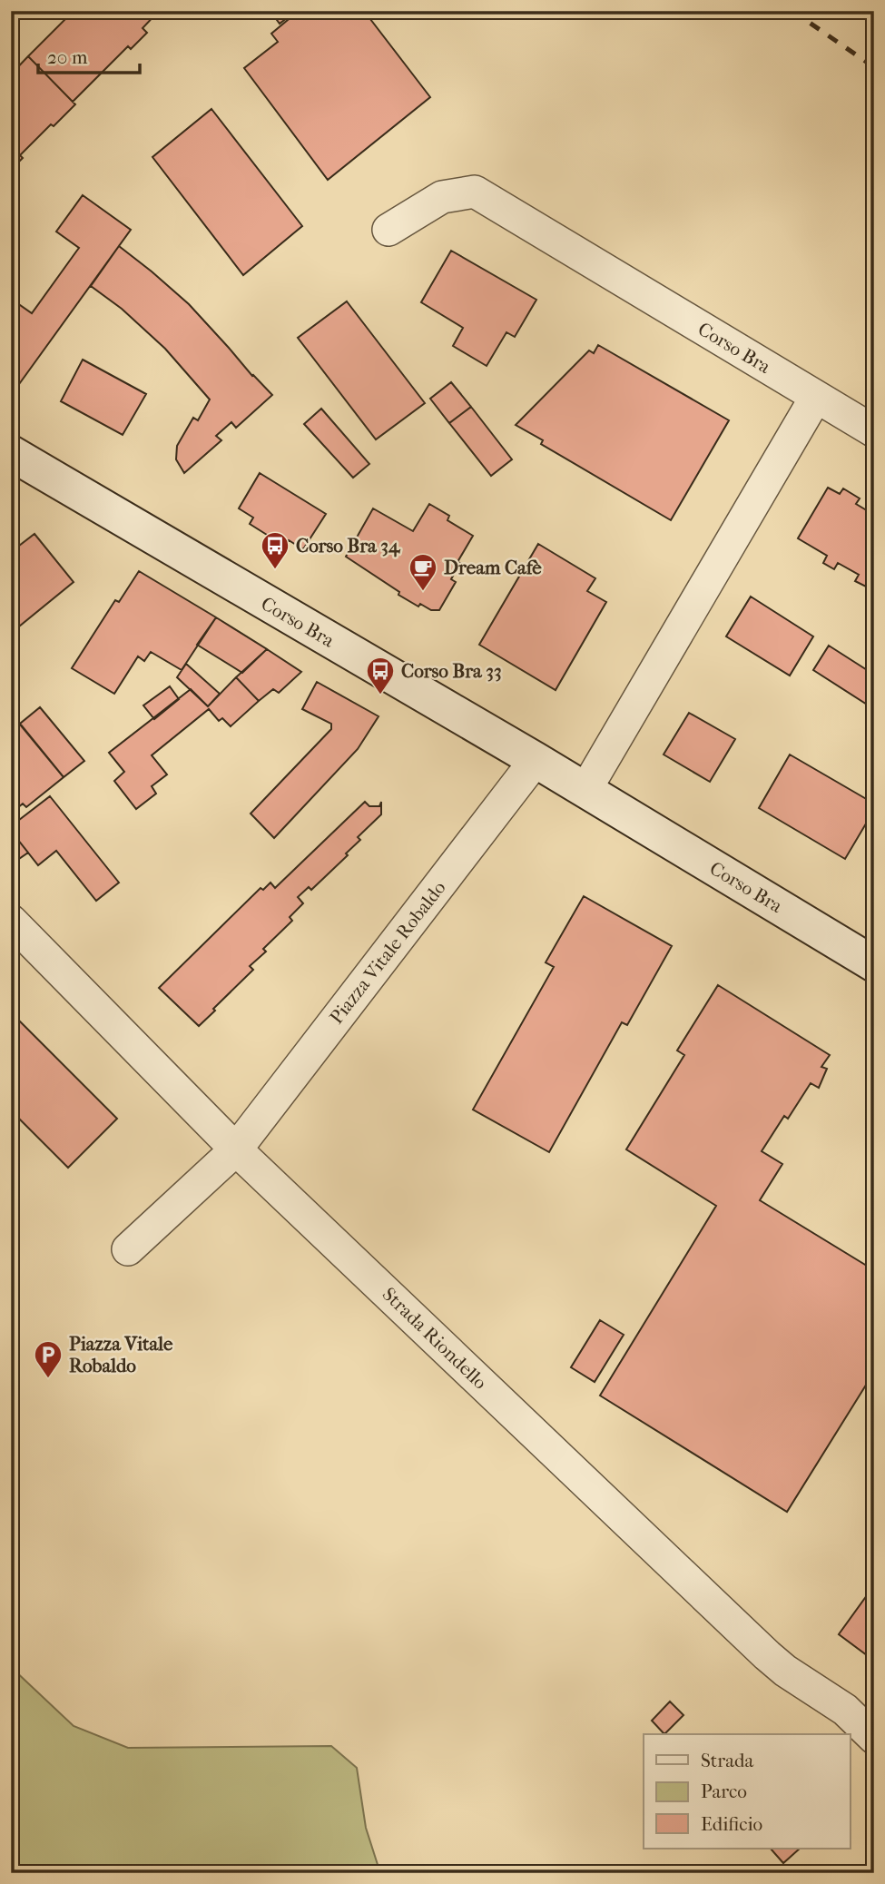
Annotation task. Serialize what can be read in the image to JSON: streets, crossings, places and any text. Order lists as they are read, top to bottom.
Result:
{
  "streets": {
    "street": ["Corso Bra", "Piazza Vitale Robaldo", "Strada Riondello"]
  },
  "crossings": [
    ["Corso Bra", "Piazza Vitale Robaldo"],
    ["Piazza Vitale Robaldo", "Strada Riondello"]
  ],
  "places": {
    "bus stop": ["Corso Bra 34", "Corso Bra 33"],
    "cafe": ["Dream Cafè"],
    "parking": ["Piazza Vitale Robaldo"]
  },
  "legend": ["Strada", "Parco", "Edificio"],
  "scale_bar": "20 m"
}
